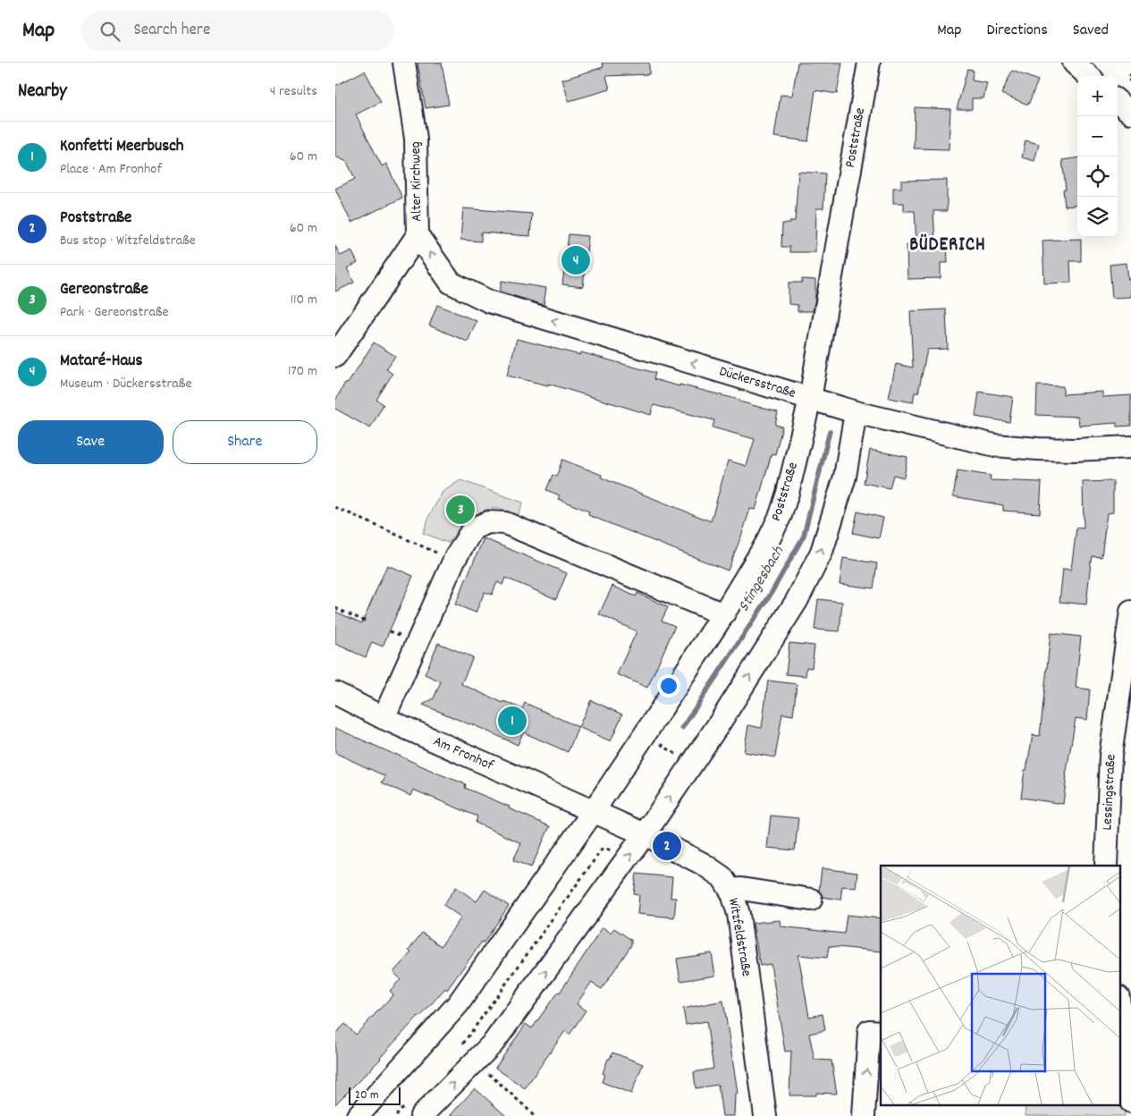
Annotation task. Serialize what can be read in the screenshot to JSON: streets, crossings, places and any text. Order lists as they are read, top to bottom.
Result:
{
  "streets": {
    "street": [
      "Poststraße",
      "Alter Kirchweg",
      "Dückersstraße",
      "Am Fronhof",
      "Lessingstraße",
      "Witzfeldstraße"
    ]
  },
  "crossings": [
    ["Poststraße", "Dückersstraße"],
    ["Poststraße", "Am Fronhof"],
    ["Poststraße", "Witzfeldstraße"],
    ["Alter Kirchweg", "Dückersstraße"],
    ["Am Fronhof", "Witzfeldstraße"]
  ],
  "one_way": ["Dückersstraße"],
  "districts": ["BÜDERICH"],
  "water": ["Stingesbach"],
  "scale_bar": "20 m",
  "page": {
    "header": "Map",
    "search": "Search here",
    "nav": ["Map", "Directions", "Saved"],
    "heading": ["Nearby", "4 results"],
    "map_buttons": ["+", "−"],
    "list": [
      {
        "mark": "1",
        "name": "Konfetti Meerbusch",
        "note": "Place · Am Fronhof",
        "value": "60 m"
      },
      {
        "mark": "2",
        "name": "Poststraße",
        "note": "Bus stop · Witzfeldstraße",
        "value": "60 m"
      },
      {
        "mark": "3",
        "name": "Gereonstraße",
        "note": "Park · Gereonstraße",
        "value": "110 m"
      },
      {
        "mark": "4",
        "name": "Mataré-Haus",
        "note": "Museum · Dückersstraße",
        "value": "170 m"
      }
    ],
    "pins": [
      "4",
      "3",
      "1",
      "2"
    ],
    "buttons": ["Save", "Share"],
    "scale": "20 m"
  }
}
